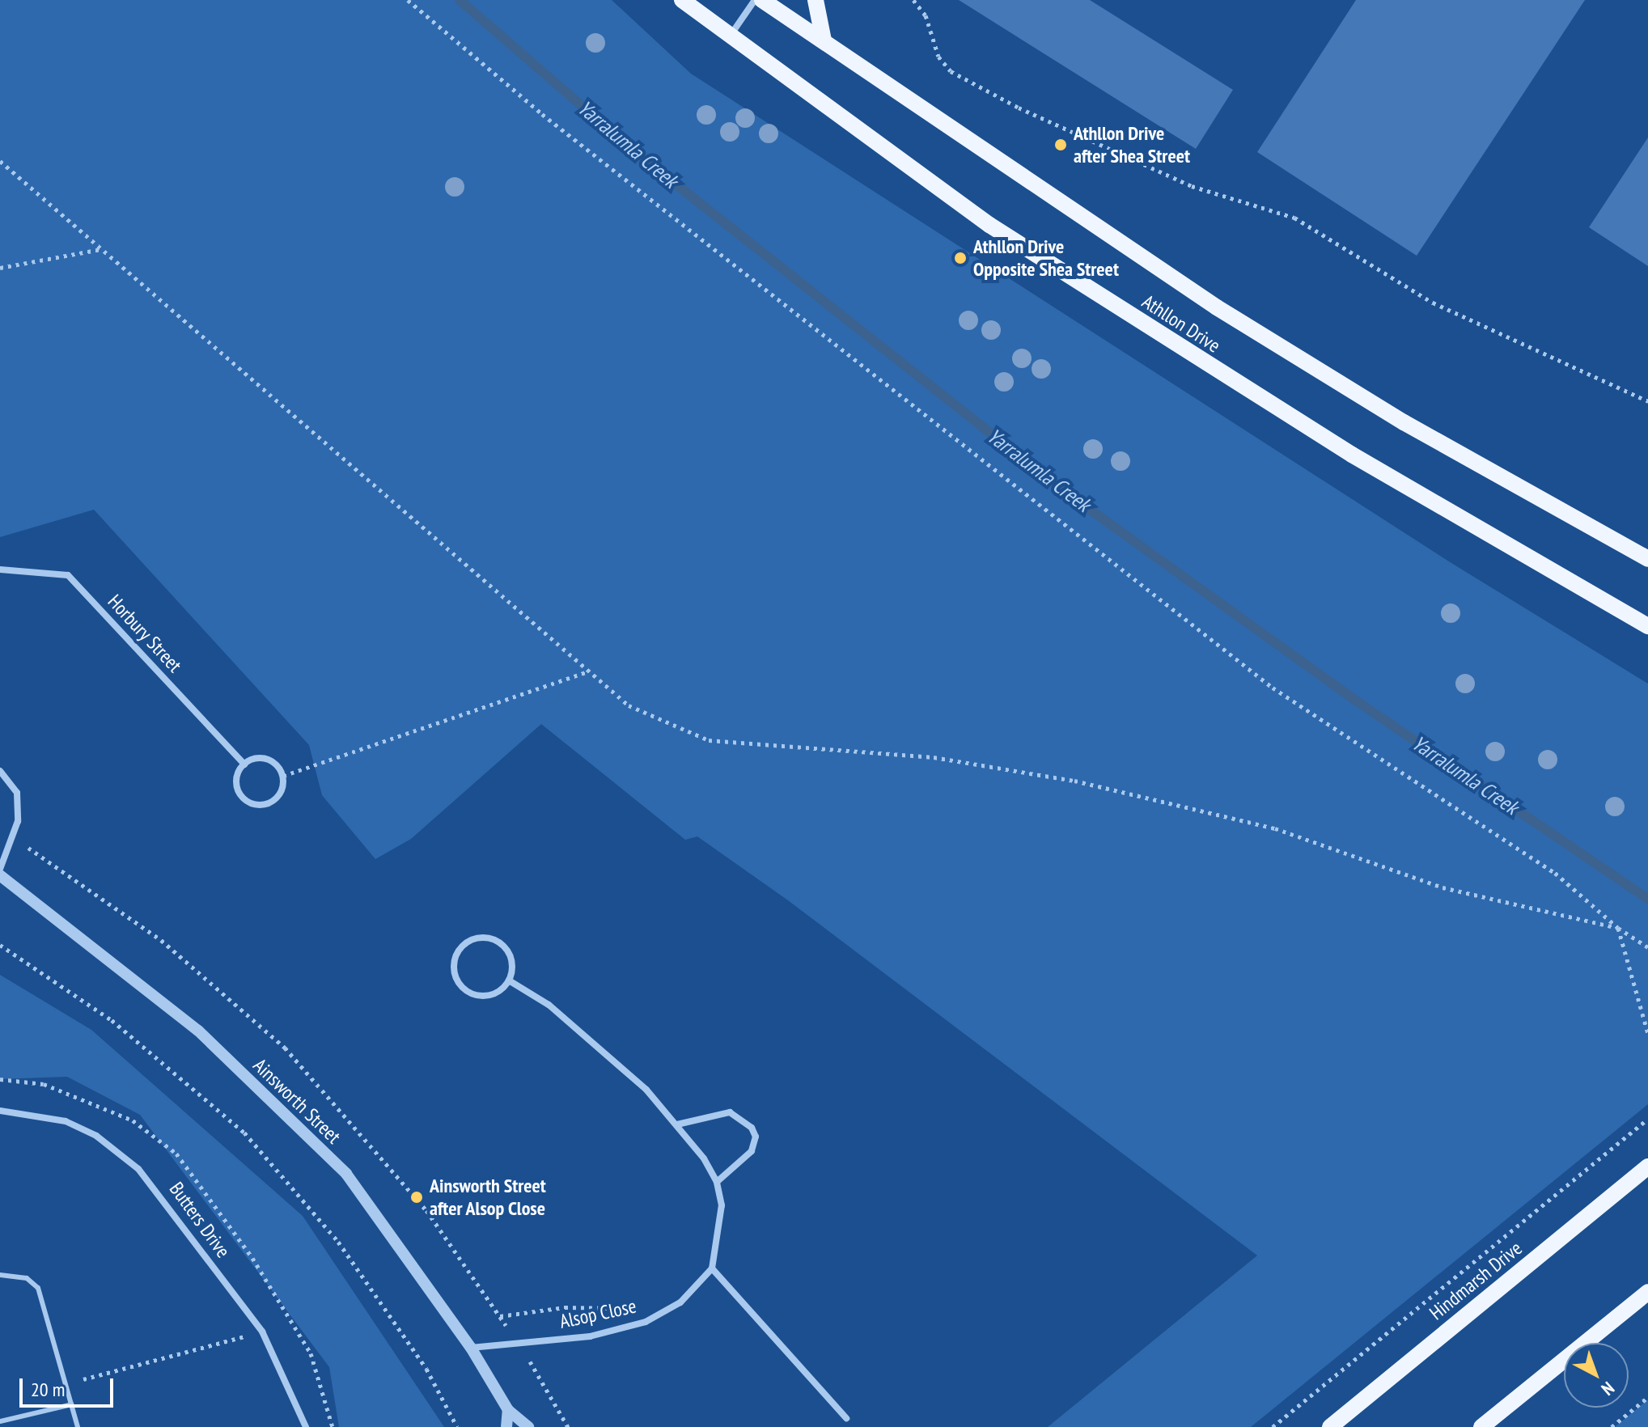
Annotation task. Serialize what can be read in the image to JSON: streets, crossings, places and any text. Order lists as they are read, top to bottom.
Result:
{
  "streets": {
    "main road": ["Athllon Drive", "Hindmarsh Drive"],
    "street": [
      "Horbury Street",
      "Ainsworth Street",
      "Butters Drive",
      "Alsop Close"
    ]
  },
  "crossings": [
    ["Ainsworth Street", "Alsop Close"]
  ],
  "water": ["Yarralumla Creek"],
  "places": ["Athllon Drive after Shea Street", "Athllon Drive Opposite Shea Street", "Ainsworth Street after Alsop Close"],
  "scale_bar": "20 m",
  "north": "bottom right"
}
